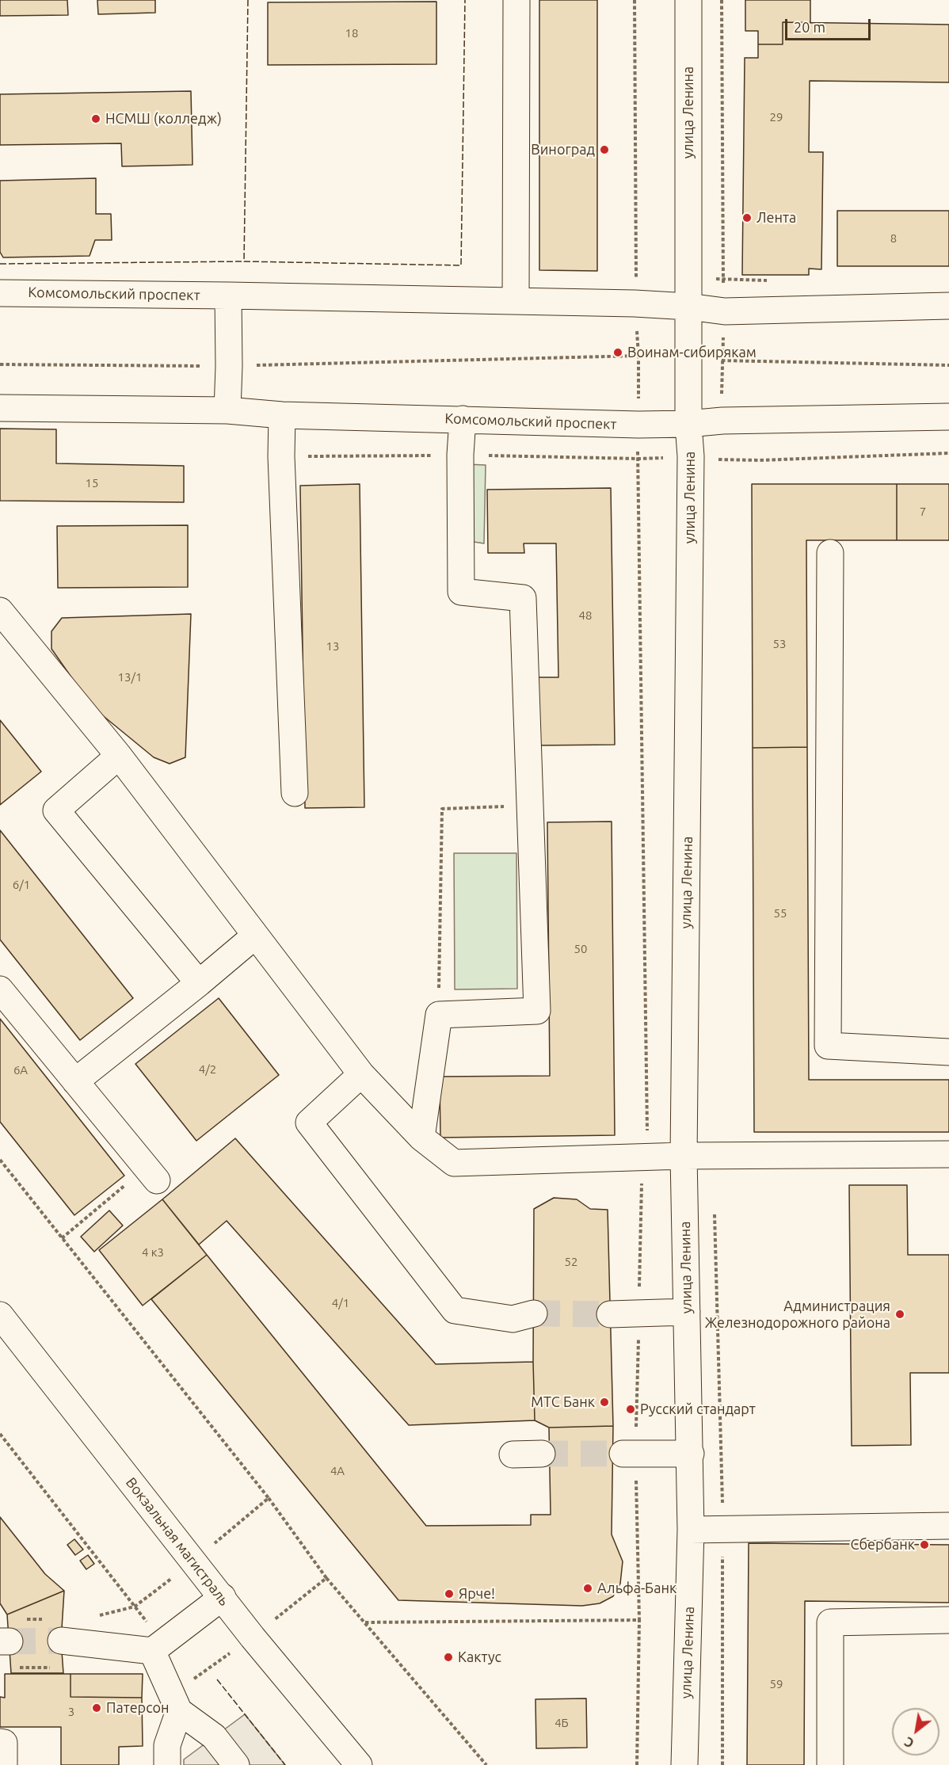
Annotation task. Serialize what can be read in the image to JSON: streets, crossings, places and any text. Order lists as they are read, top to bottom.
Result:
{
  "streets": {
    "street": ["улица Ленина", "Комсомольский проспект", "Вокзальная магистраль"]
  },
  "crossings": [
    ["улица Ленина", "Комсомольский проспект"]
  ],
  "places": [
    "НСМШ (колледж)",
    "Виноград",
    "Лента",
    "Воинам-сибирякам",
    "Администрация Железнодорожного района",
    "МТС Банк",
    "Русский стандарт",
    "Сбербанк",
    "Альфа-Банк",
    "Ярче!",
    "Кактус",
    "Патерсон"
  ],
  "house_numbers": [
    "18",
    "29",
    "8",
    "15",
    "7",
    "48",
    "53",
    "13",
    "13/1",
    "6/1",
    "55",
    "50",
    "4/2",
    "6А",
    "4 к3",
    "52",
    "4/1",
    "4А",
    "59",
    "3",
    "4Б"
  ],
  "scale_bar": "20 m",
  "north": "bottom left"
}
